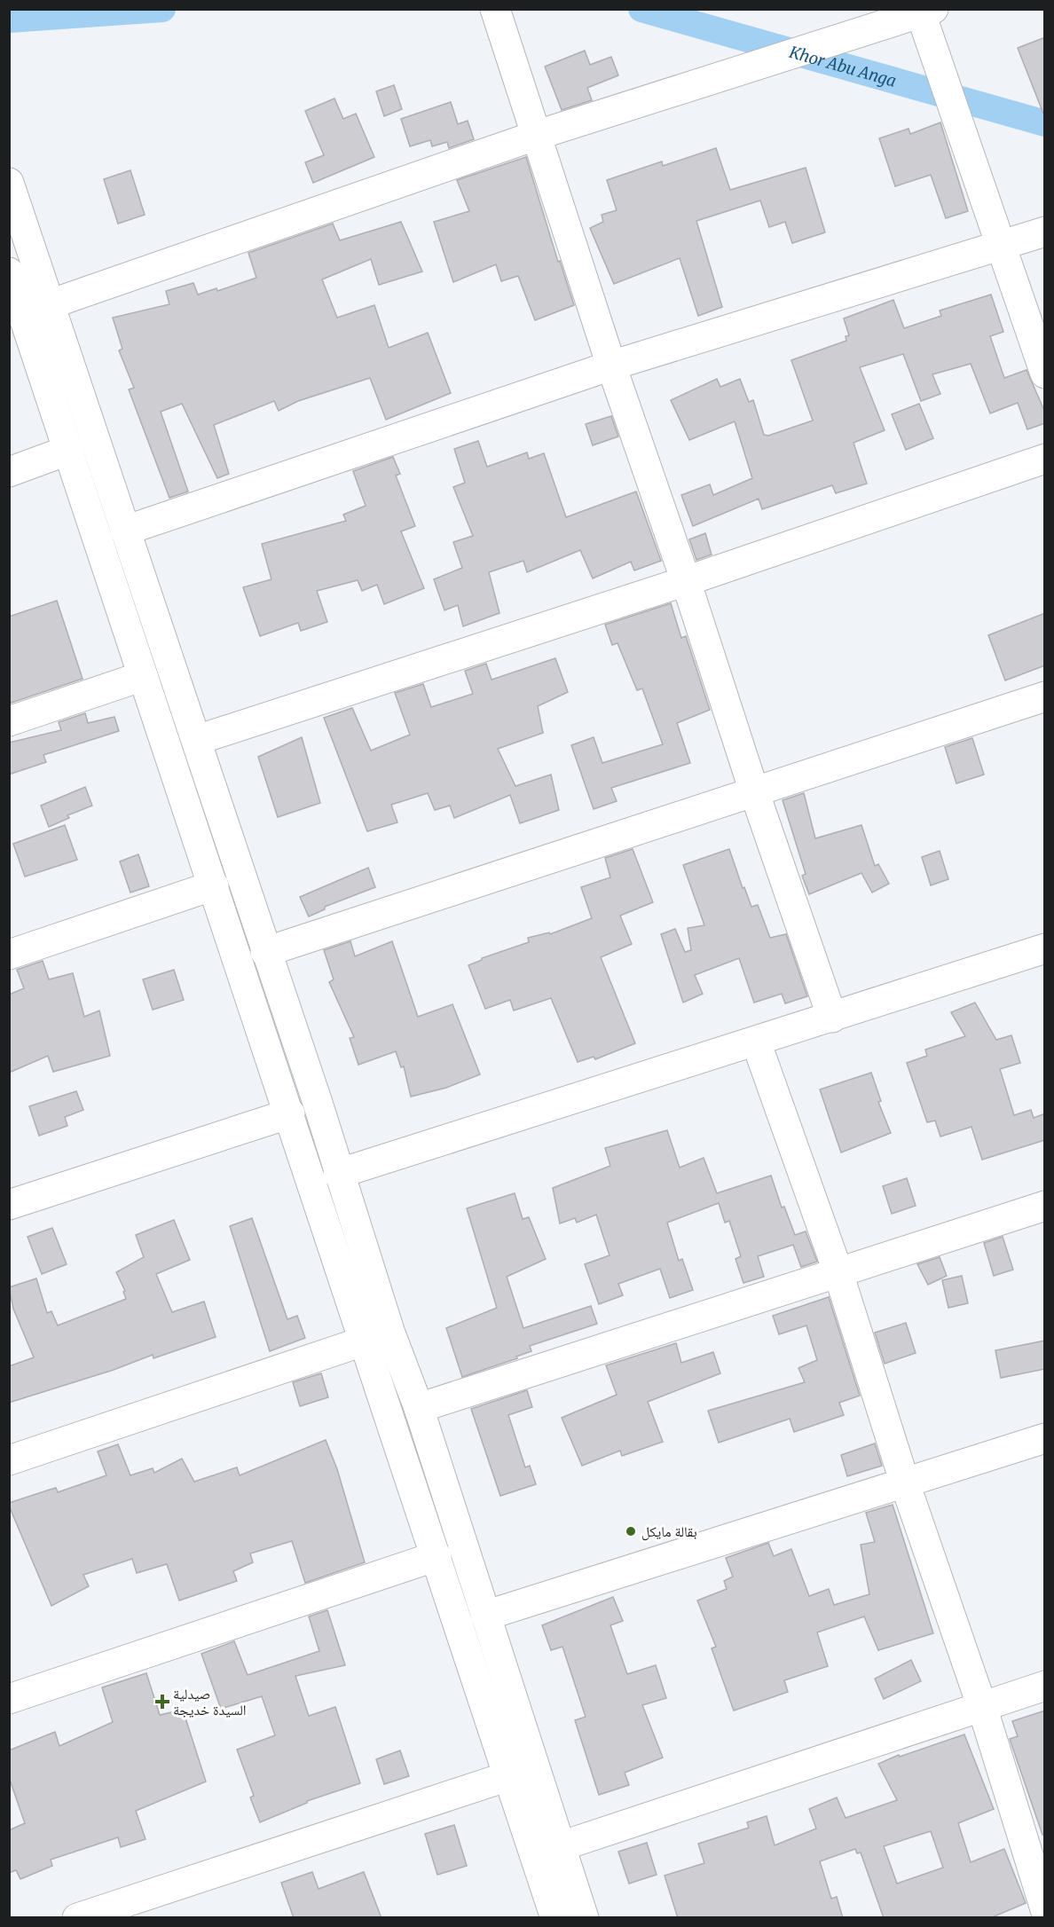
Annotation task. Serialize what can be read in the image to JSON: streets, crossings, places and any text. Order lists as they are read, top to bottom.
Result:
{
  "water": ["Khor Abu Anga"],
  "places": {
    "other": ["بقالة مايكل"],
    "health": ["صيدلية السيدة خديجة"]
  }
}
